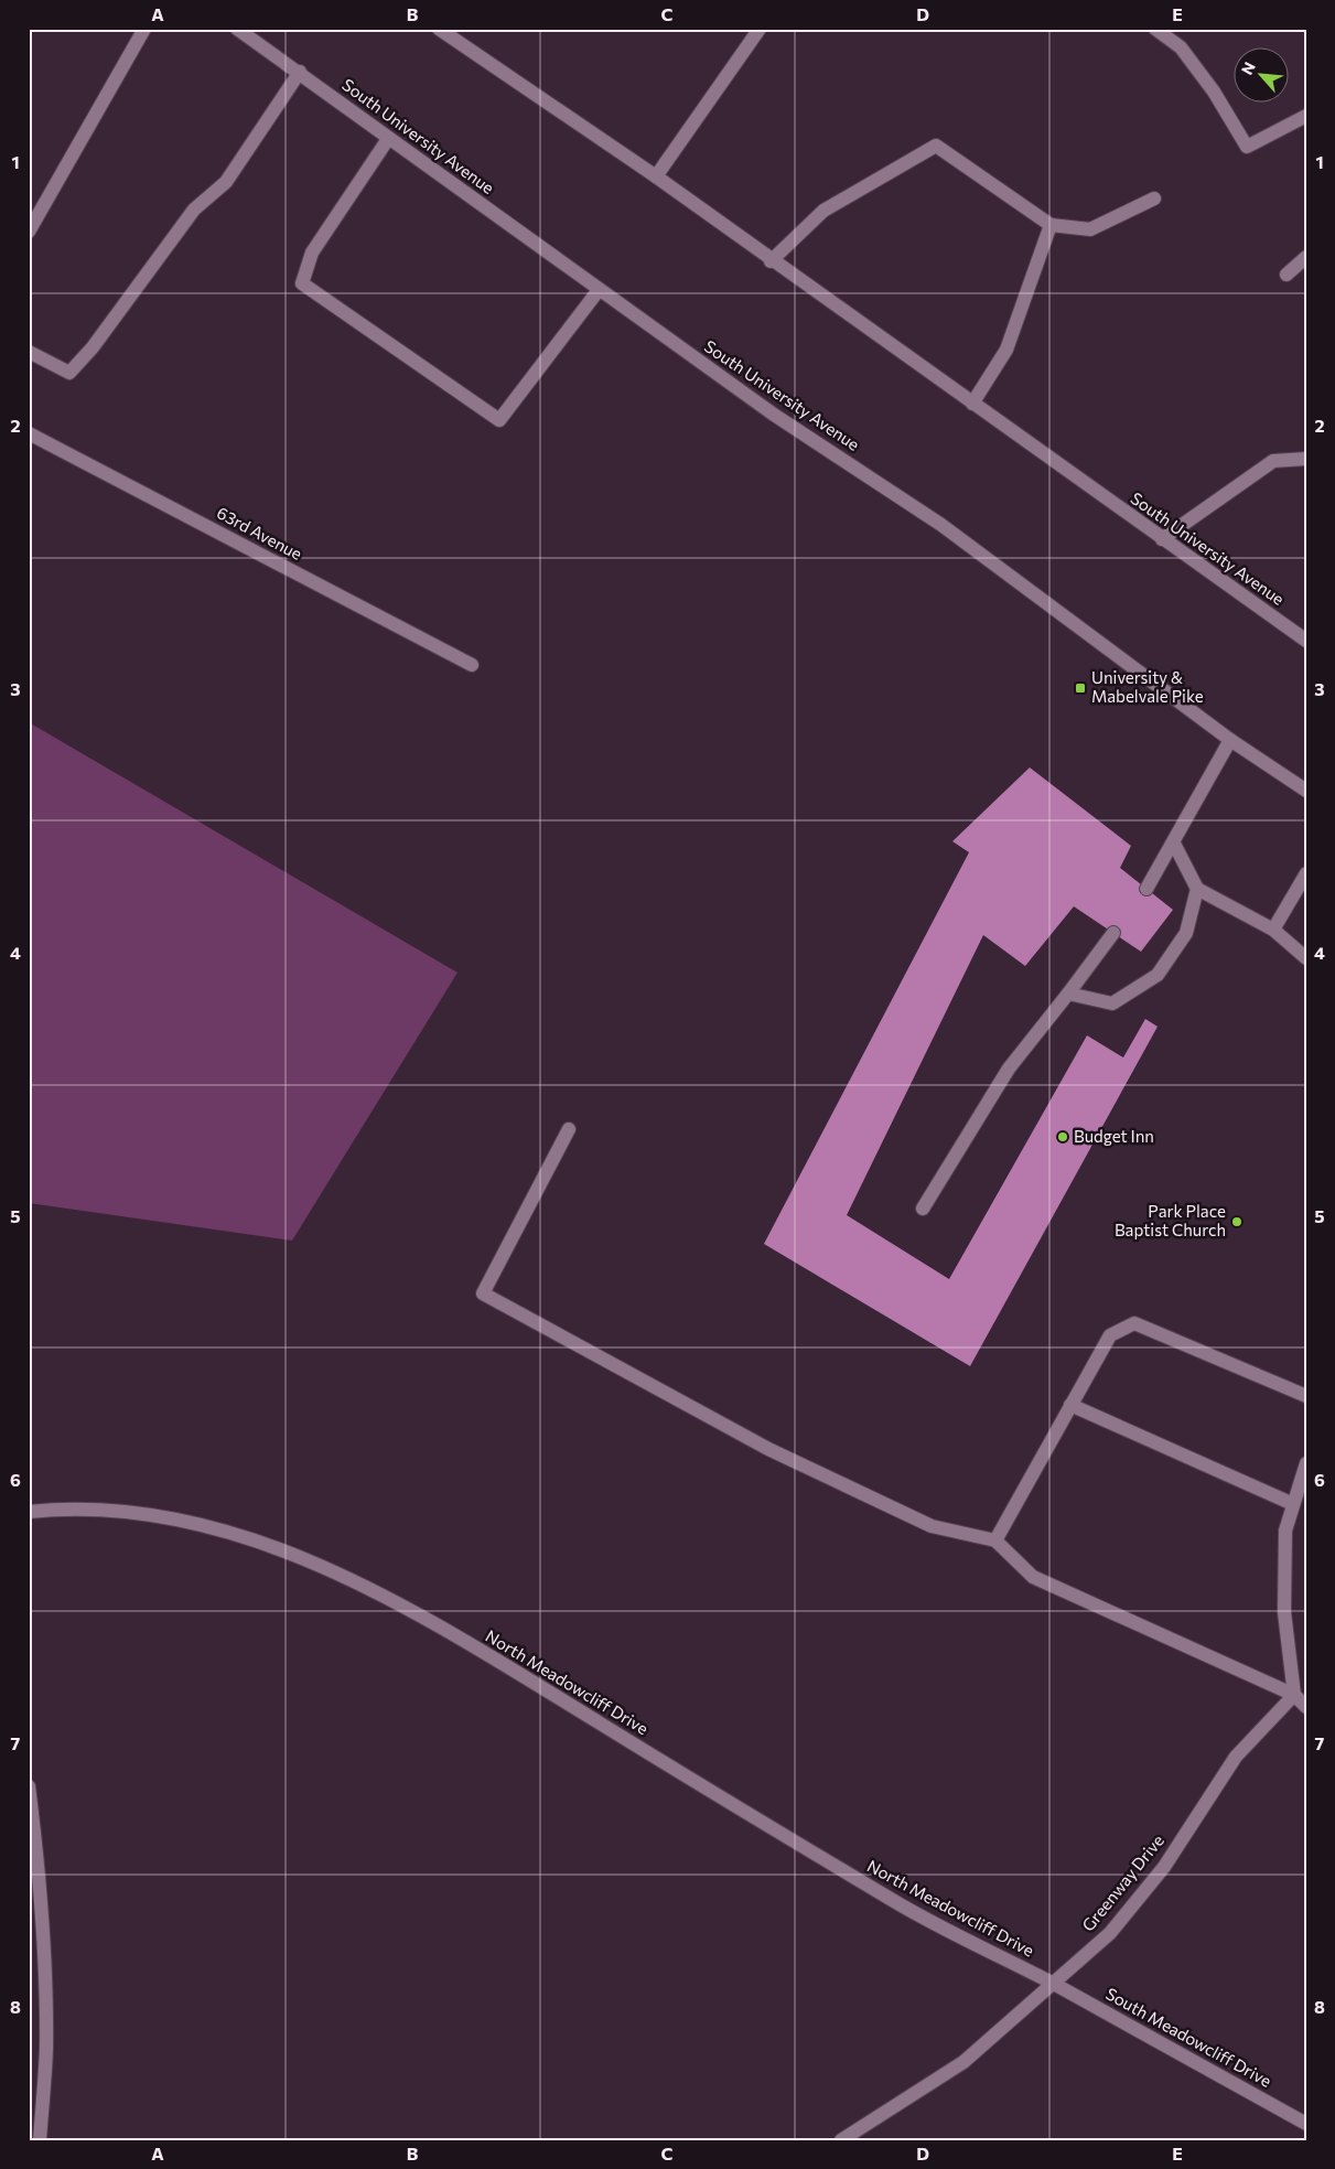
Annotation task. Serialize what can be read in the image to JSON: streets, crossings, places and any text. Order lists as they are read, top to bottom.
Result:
{
  "streets": {
    "street": [
      "South University Avenue",
      "63rd Avenue",
      "North Meadowcliff Drive",
      "Greenway Drive",
      "South Meadowcliff Drive"
    ]
  },
  "crossings": [
    ["North Meadowcliff Drive", "Greenway Drive"],
    ["North Meadowcliff Drive", "South Meadowcliff Drive"],
    ["Greenway Drive", "South Meadowcliff Drive"]
  ],
  "places": {
    "transit": ["University & Mabelvale Pike"],
    "other": ["Budget Inn", "Park Place Baptist Church"]
  },
  "north": "top left",
  "grid": {
    "columns": [
      "A",
      "B",
      "C",
      "D",
      "E"
    ],
    "rows": [
      "1",
      "2",
      "3",
      "4",
      "5",
      "6",
      "7",
      "8"
    ]
  }
}
